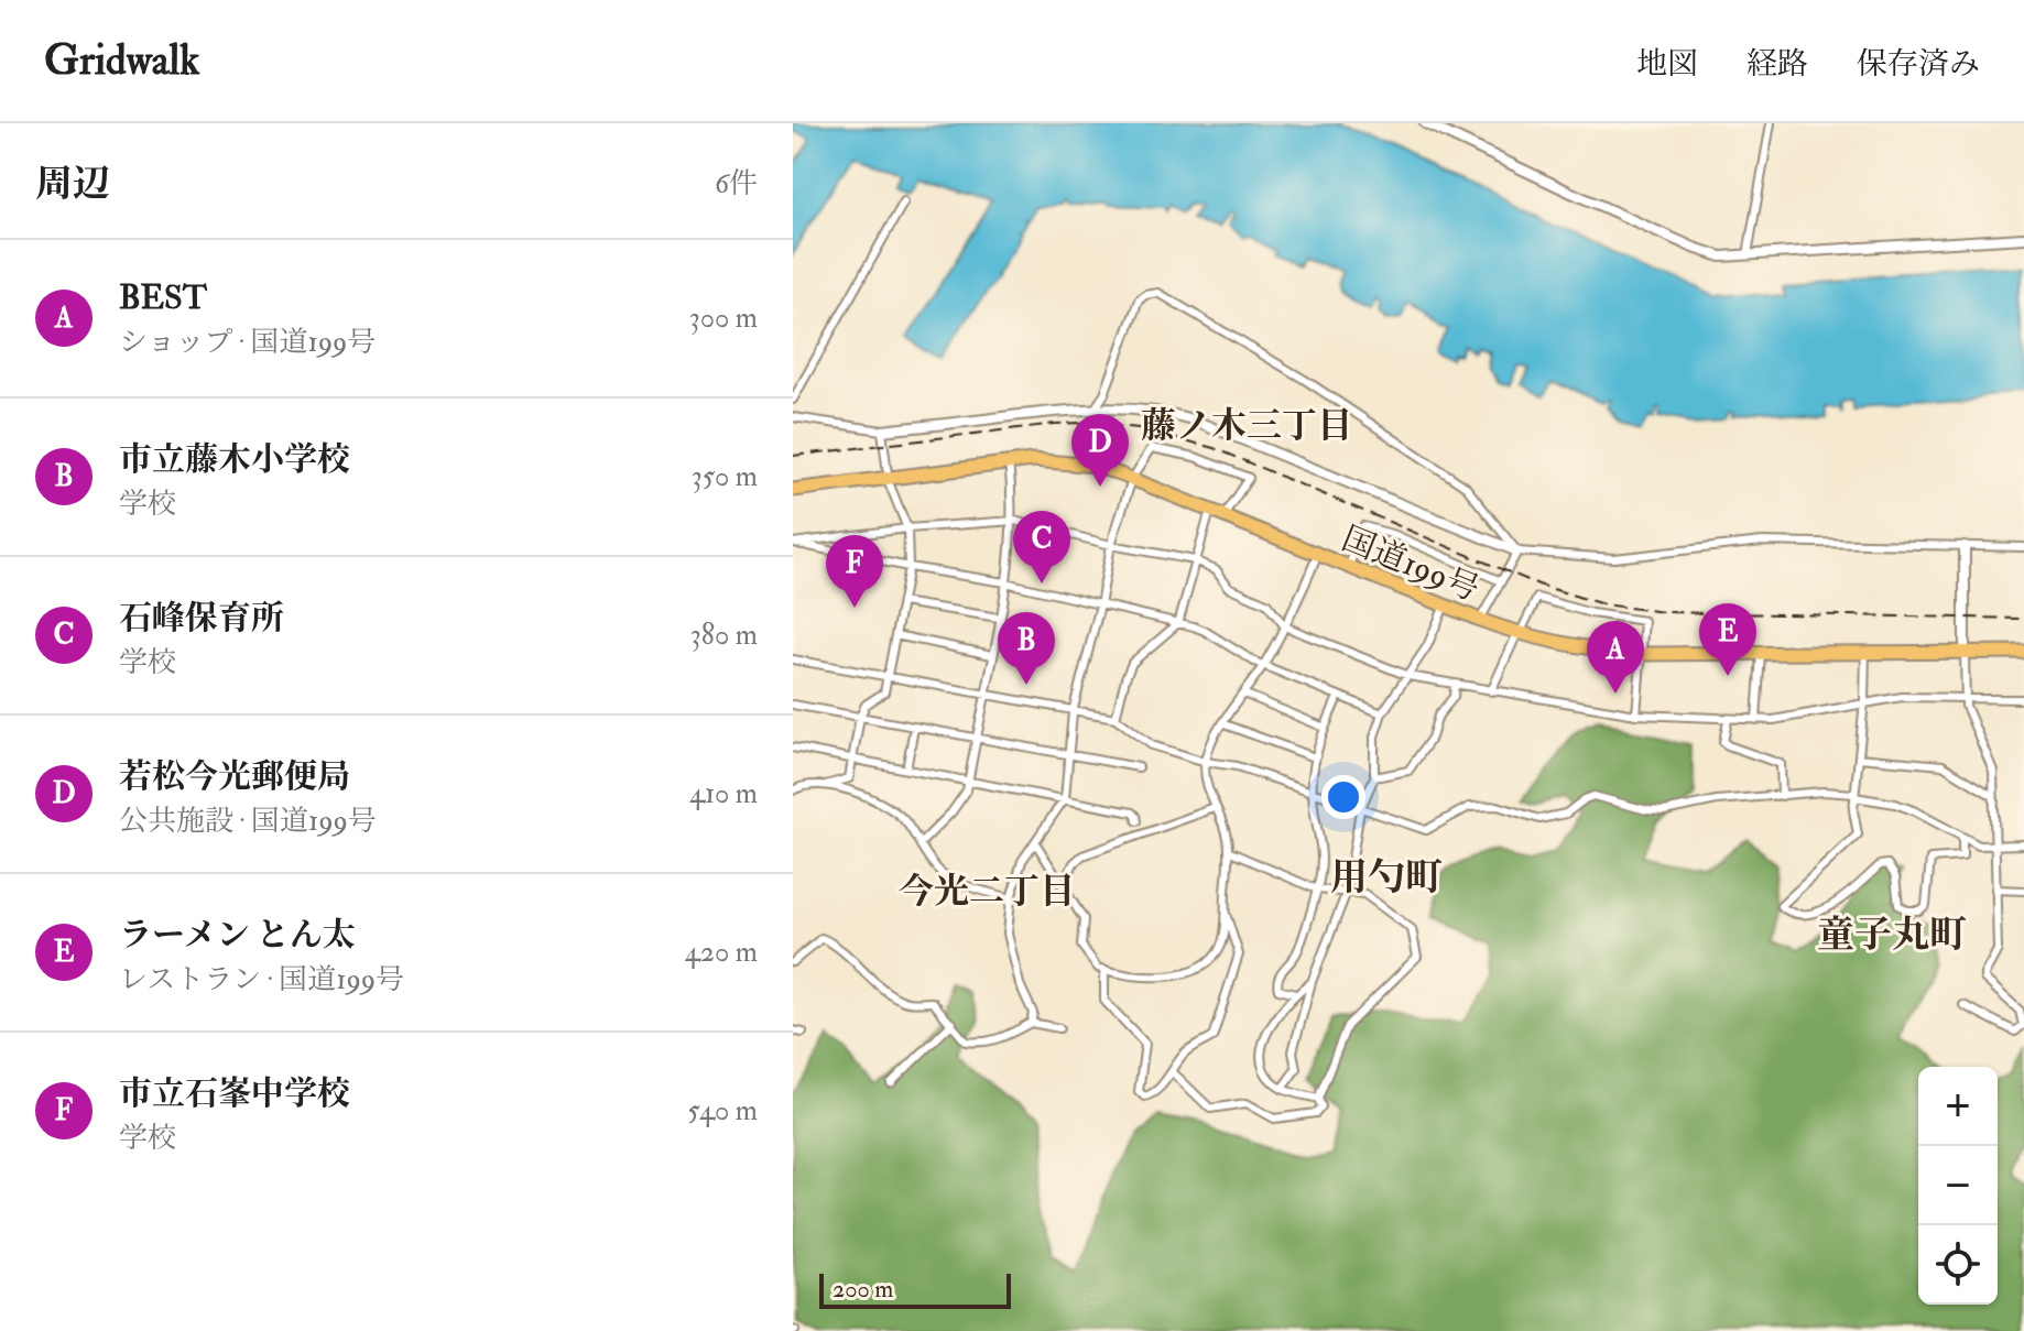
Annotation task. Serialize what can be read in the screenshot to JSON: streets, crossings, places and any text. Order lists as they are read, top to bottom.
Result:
{
  "streets": {
    "highway": ["国道199号"]
  },
  "districts": [
    "藤ノ木三丁目",
    "用勺町",
    "今光二丁目",
    "童子丸町"
  ],
  "scale_bar": "200 m",
  "page": {
    "header": "Gridwalk",
    "nav": ["地図", "経路", "保存済み"],
    "heading": ["周辺", "6件"],
    "list": [
      {
        "mark": "A",
        "name": "BEST",
        "note": "ショップ · 国道199号",
        "value": "300 m"
      },
      {
        "mark": "B",
        "name": "市立藤木小学校",
        "note": "学校",
        "value": "350 m"
      },
      {
        "mark": "C",
        "name": "石峰保育所",
        "note": "学校",
        "value": "380 m"
      },
      {
        "mark": "D",
        "name": "若松今光郵便局",
        "note": "公共施設 · 国道199号",
        "value": "410 m"
      },
      {
        "mark": "E",
        "name": "ラーメン とん太",
        "note": "レストラン · 国道199号",
        "value": "420 m"
      },
      {
        "mark": "F",
        "name": "市立石峯中学校",
        "note": "学校",
        "value": "540 m"
      }
    ],
    "pins": [
      "D",
      "C",
      "F",
      "E",
      "B",
      "A"
    ],
    "map_buttons": ["+", "−"],
    "scale": "200 m"
  }
}
